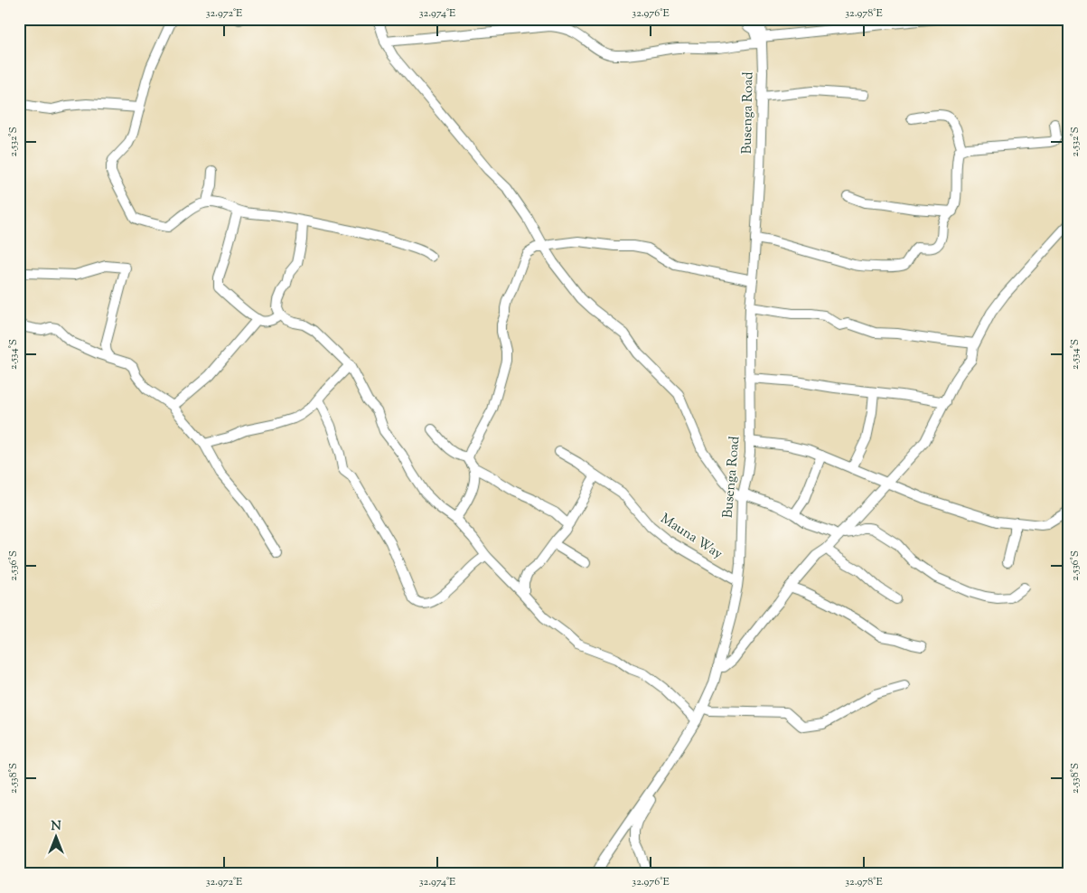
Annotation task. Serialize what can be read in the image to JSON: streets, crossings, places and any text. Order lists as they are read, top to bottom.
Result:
{
  "streets": {
    "street": ["Busenga Road", "Mauna Way"]
  },
  "crossings": [
    ["Busenga Road", "Mauna Way"]
  ],
  "north": "top",
  "coordinates": [
    "32.972°E",
    "32.974°E",
    "32.976°E",
    "32.978°E",
    "2.532°S",
    "2.534°S",
    "2.536°S",
    "2.538°S"
  ]
}
